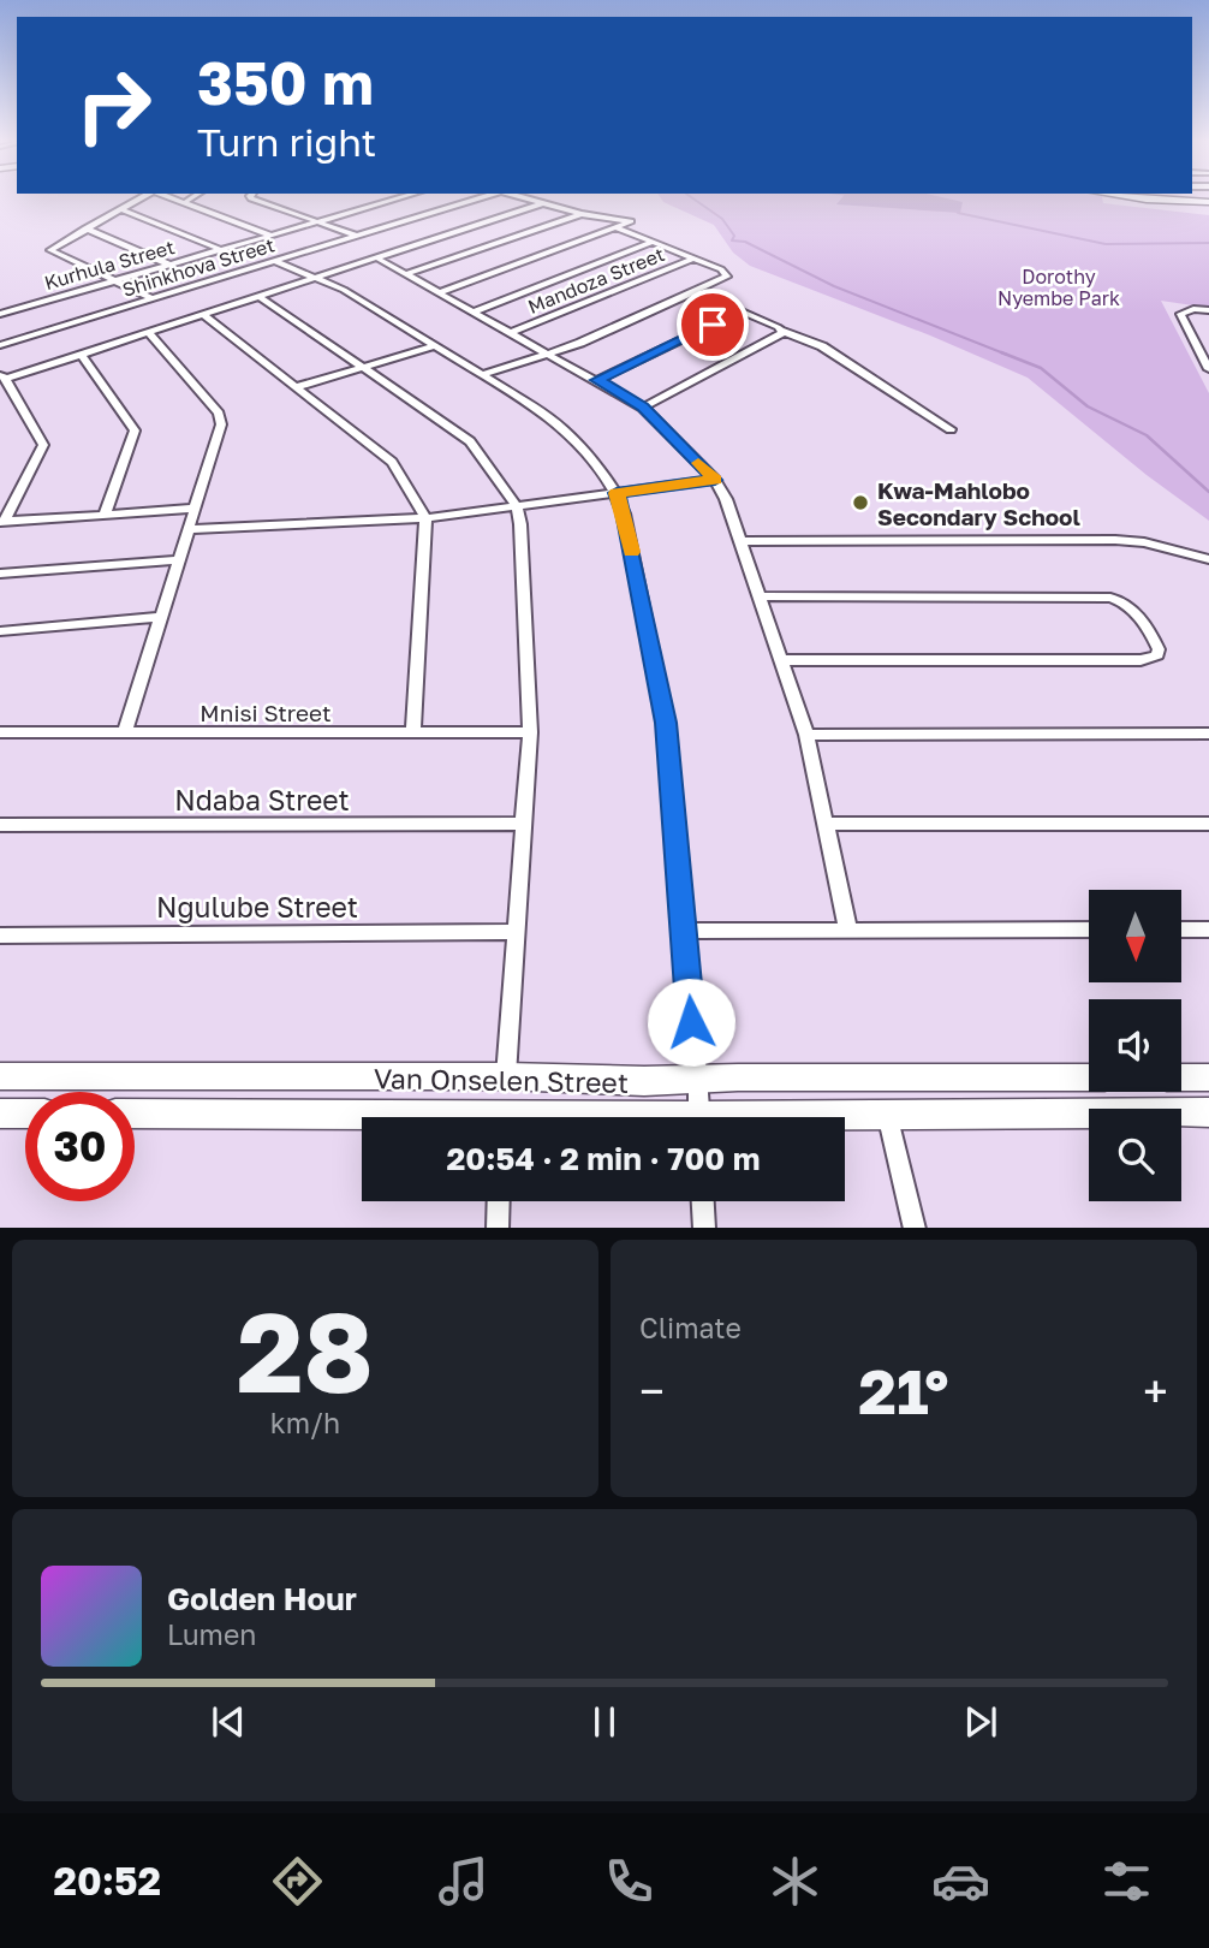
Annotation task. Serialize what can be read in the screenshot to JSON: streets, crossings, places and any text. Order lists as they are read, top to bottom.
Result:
{
  "streets": {
    "main road": ["Van Onselen Street"],
    "street": [
      "Kurhula Street",
      "Shinkhova Street",
      "Mandoza Street",
      "Mnisi Street",
      "Ndaba Street",
      "Ngulube Street"
    ]
  },
  "parks": ["Dorothy Nyembe Park"],
  "places": ["Kwa-Mahlobo Secondary School"],
  "north": "bottom",
  "page": {
    "turn": ["350 m", "Turn right"],
    "limit": "30",
    "trip": "20:54 · 2 min · 700 m",
    "tile": [
      ["28", "km/h"],
      "Climate"
    ],
    "heat": ["−", "21°", "+"],
    "song": ["Golden Hour", "Lumen"],
    "tabs": "20:52"
  }
}
